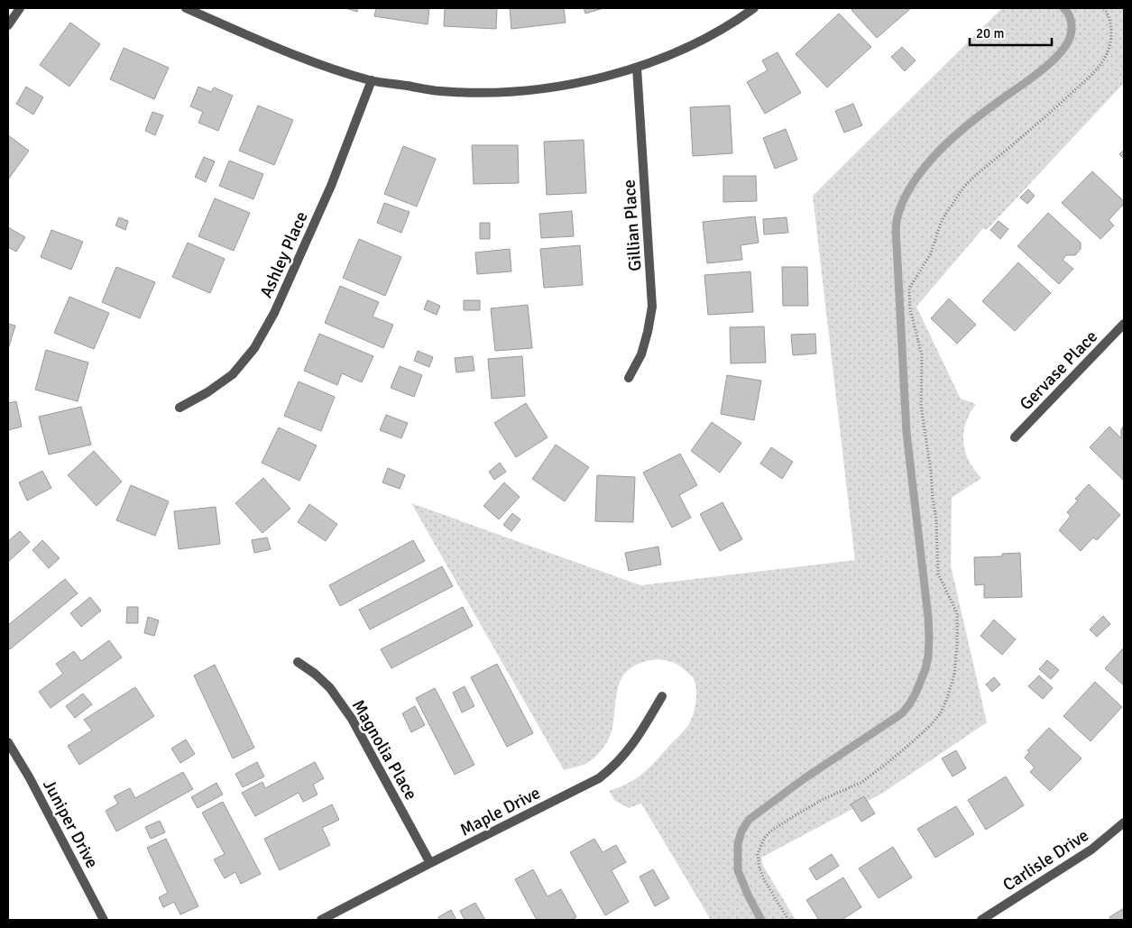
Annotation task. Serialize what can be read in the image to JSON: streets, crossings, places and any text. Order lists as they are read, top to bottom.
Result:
{
  "streets": {
    "street": [
      "Gillian Place",
      "Ashley Place",
      "Gervase Place",
      "Magnolia Place",
      "Maple Drive",
      "Juniper Drive",
      "Carlisle Drive"
    ]
  },
  "crossings": [
    ["Magnolia Place", "Maple Drive"]
  ],
  "scale_bar": "20 m"
}
